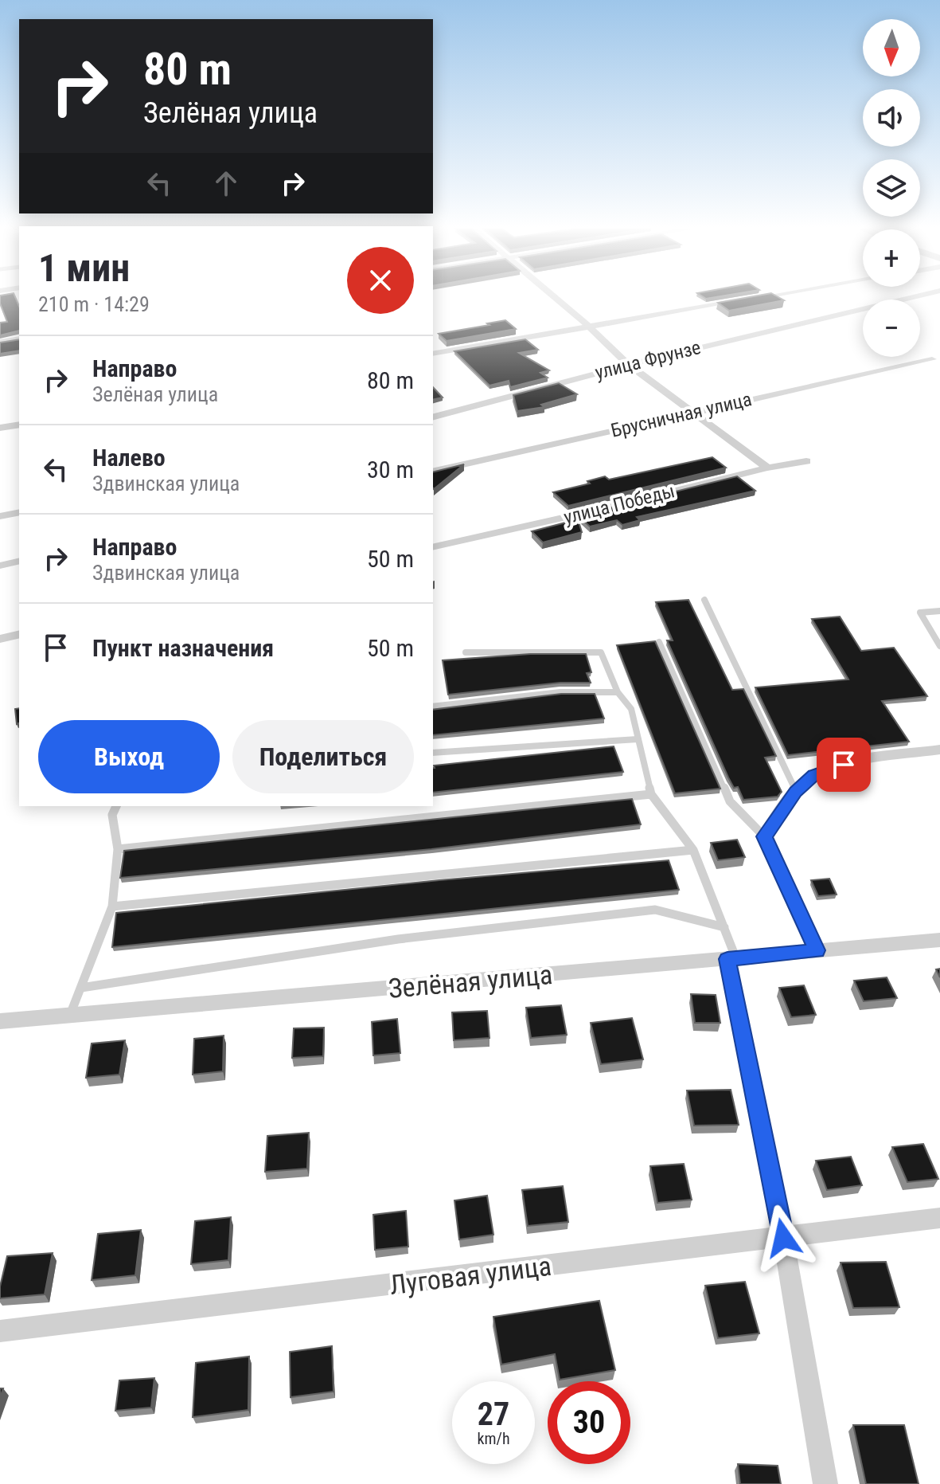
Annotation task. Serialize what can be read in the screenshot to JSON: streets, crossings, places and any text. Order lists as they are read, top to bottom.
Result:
{
  "streets": {
    "street": [
      "улица Фрунзе",
      "Брусничная улица",
      "улица Победы",
      "Зелёная улица",
      "Луговая улица"
    ]
  },
  "north": "bottom",
  "page": {
    "map_buttons": ["+", "−"],
    "turn": ["80 m", "Зелёная улица"],
    "heading": ["1 мин", "210 m · 14:29"],
    "list": [
      {
        "name": "Направо",
        "note": "Зелёная улица",
        "value": "80 m"
      },
      {
        "name": "Налево",
        "note": "Здвинская улица",
        "value": "30 m"
      },
      {
        "name": "Направо",
        "note": "Здвинская улица",
        "value": "50 m"
      },
      {
        "name": "Пункт назначения",
        "value": "50 m"
      }
    ],
    "buttons": ["Выход", "Поделиться"],
    "speed": "27 km/h",
    "limit": "30"
  }
}
